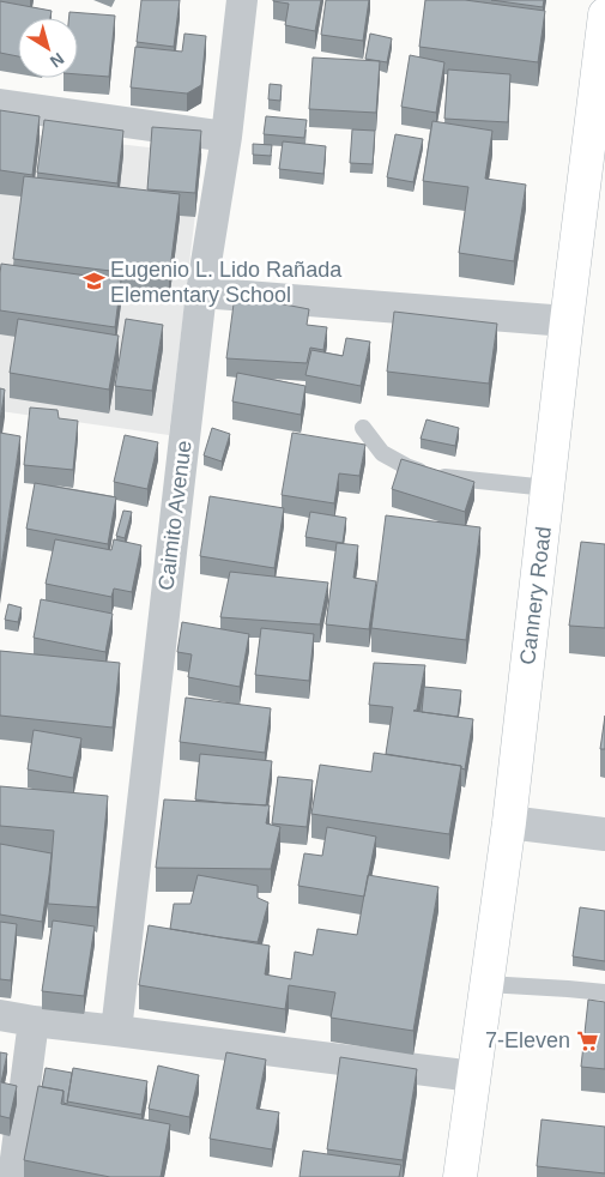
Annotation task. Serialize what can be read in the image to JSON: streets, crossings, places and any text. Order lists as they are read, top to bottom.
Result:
{
  "streets": {
    "main road": ["Cannery Road"],
    "street": ["Caimito Avenue"]
  },
  "places": {
    "school or university": ["Eugenio L. Lido Rañada Elementary School"],
    "supermarket": ["7-Eleven"]
  },
  "north": "bottom right"
}
